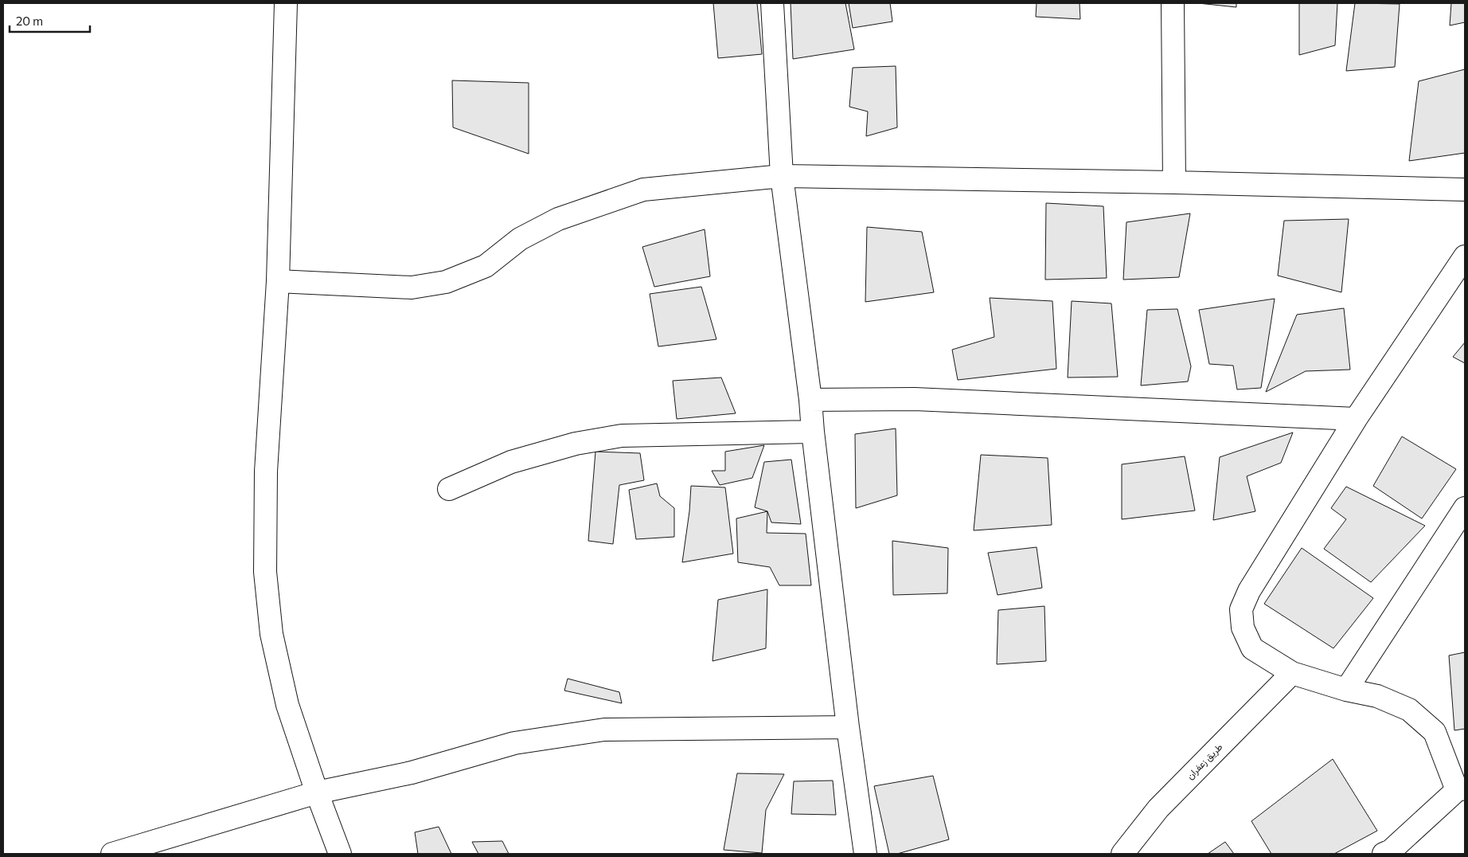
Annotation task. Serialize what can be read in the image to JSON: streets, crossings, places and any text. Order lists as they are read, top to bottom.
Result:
{
  "streets": {
    "street": ["طريق زعفران"]
  },
  "scale_bar": "20 m"
}
